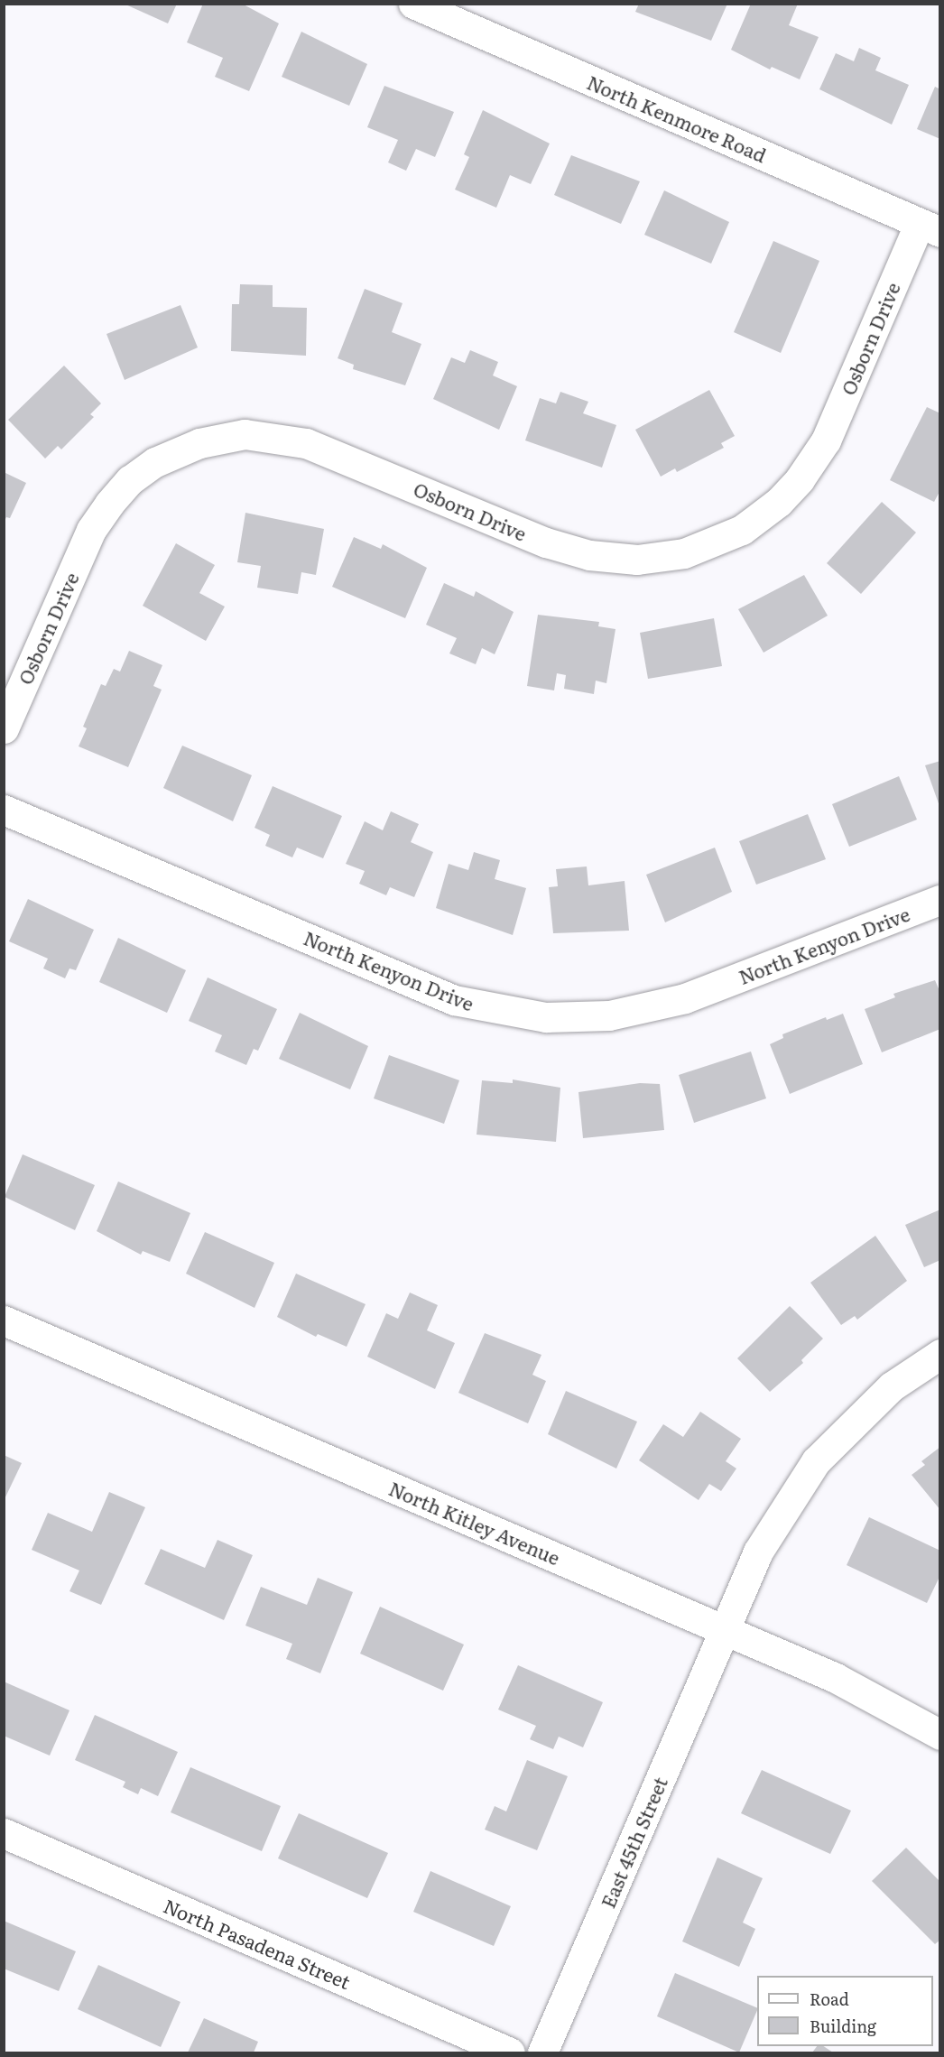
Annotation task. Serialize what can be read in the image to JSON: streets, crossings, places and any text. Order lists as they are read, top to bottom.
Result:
{
  "streets": {
    "street": [
      "North Kenmore Road",
      "Osborn Drive",
      "North Kenyon Drive",
      "North Kitley Avenue",
      "East 45th Street",
      "North Pasadena Street"
    ]
  },
  "crossings": [
    ["North Kenmore Road", "Osborn Drive"],
    ["North Kitley Avenue", "East 45th Street"]
  ],
  "legend": ["Road", "Building"]
}
